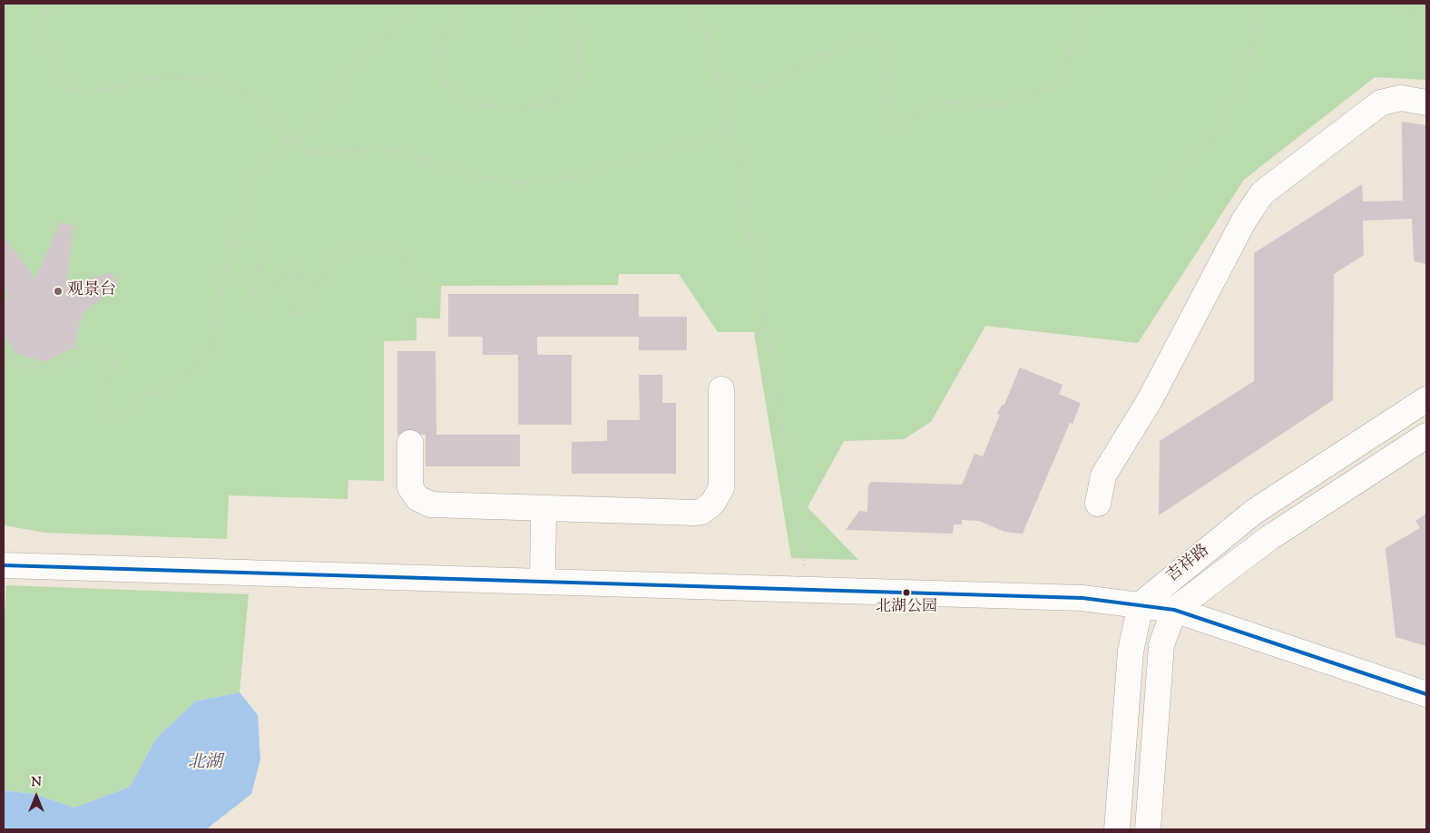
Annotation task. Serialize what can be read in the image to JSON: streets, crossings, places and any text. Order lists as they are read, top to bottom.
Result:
{
  "streets": {
    "street": ["吉祥路"]
  },
  "water": ["北湖"],
  "places": ["观景台", "北湖公园"],
  "north": "top"
}
